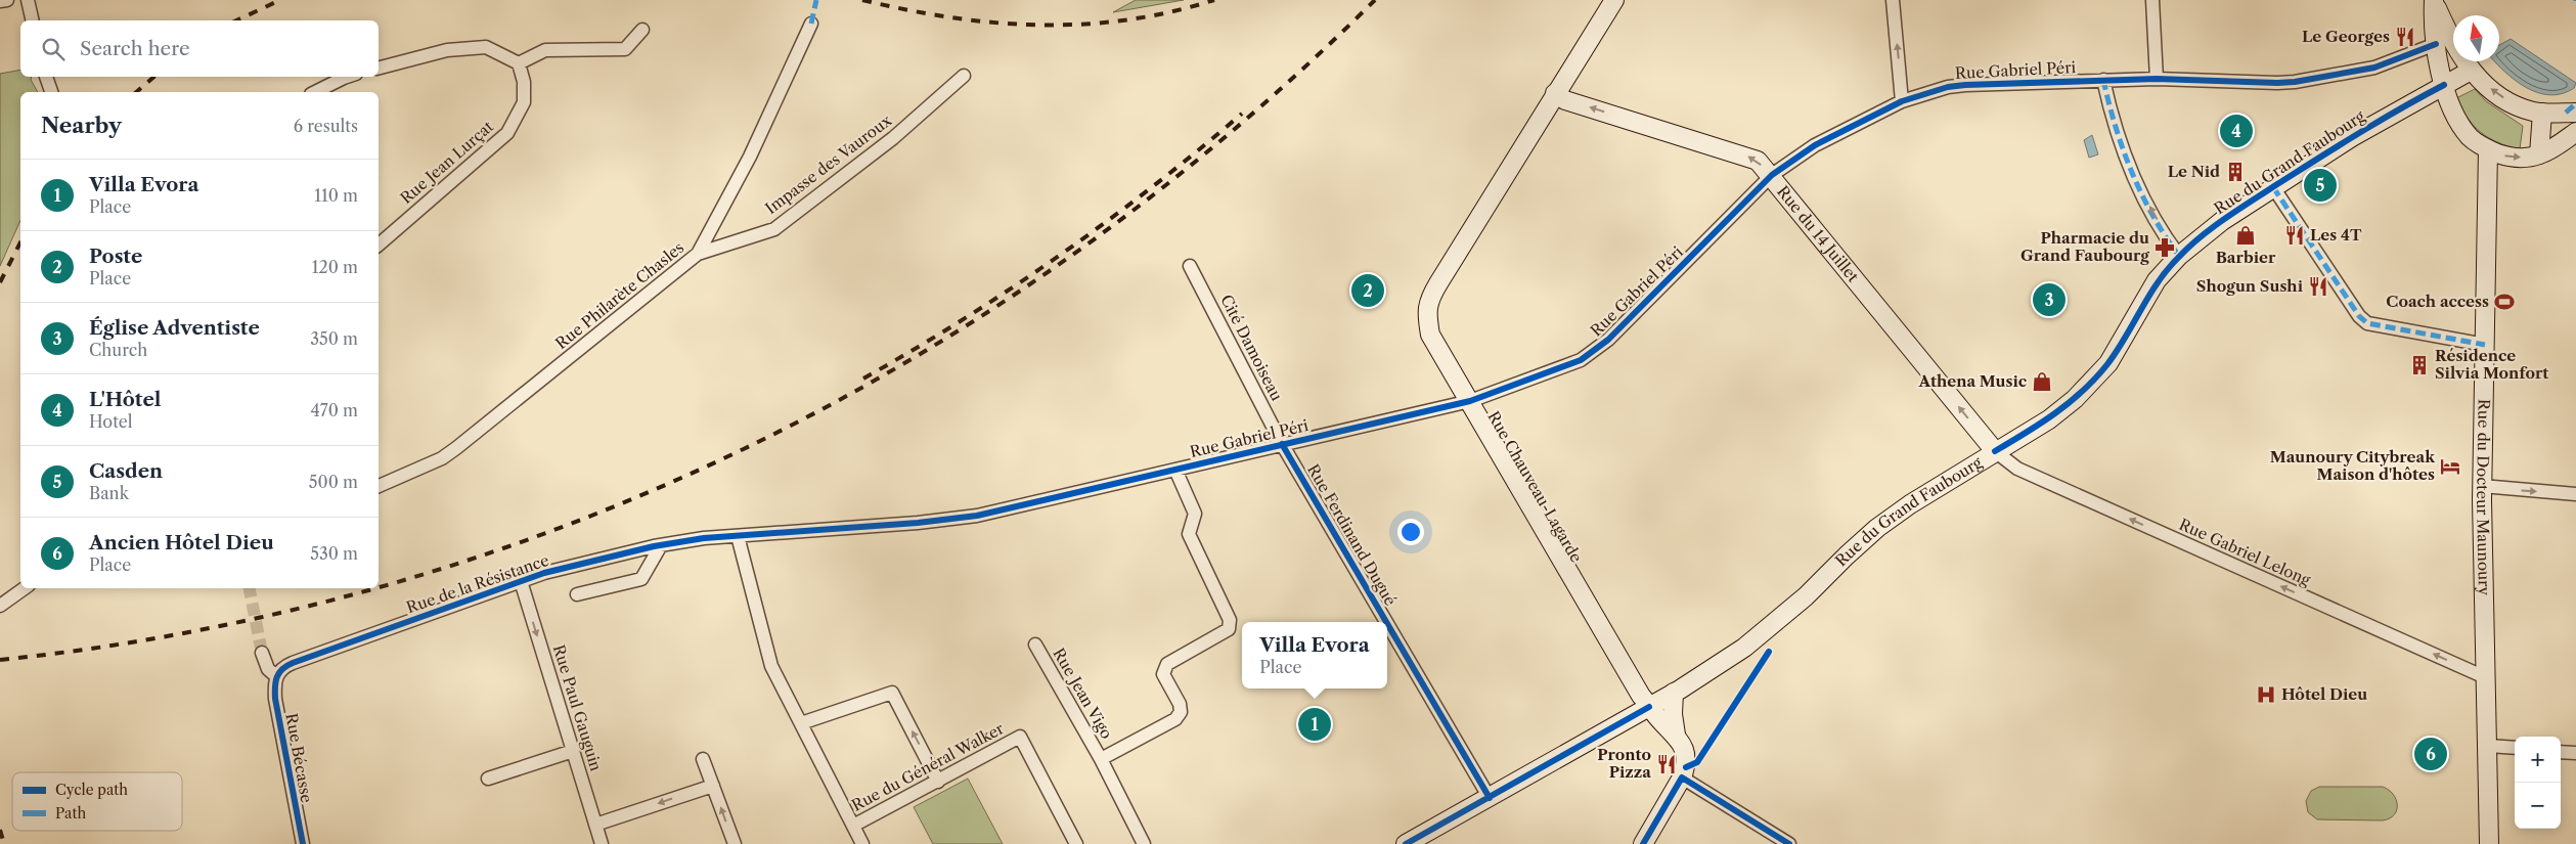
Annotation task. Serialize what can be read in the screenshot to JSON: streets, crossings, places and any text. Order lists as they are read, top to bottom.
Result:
{
  "streets": {
    "main road": [
      "Rue du Grand Faubourg",
      "Rue du 14 Juillet",
      "Rue Chauveau-Lagarde",
      "Rue du Docteur Maunoury"
    ],
    "street": [
      "Rue Gabriel Péri",
      "Rue Jean Lurçat",
      "Impasse des Vauroux",
      "Rue Philarète Chasles",
      "Cité Damoiseau",
      "Rue Ferdinand Dugué",
      "Rue Gabriel Lelong",
      "Rue de la Résistance",
      "Rue Jean Vigo",
      "Rue Paul Gauguin",
      "Rue Bécasse",
      "Rue du Général Walker"
    ]
  },
  "crossings": [
    ["Rue Gabriel Péri", "Rue du 14 Juillet"],
    ["Rue Gabriel Péri", "Cité Damoiseau"],
    ["Rue Gabriel Péri", "Rue Chauveau-Lagarde"],
    ["Rue Gabriel Péri", "Rue Ferdinand Dugué"],
    ["Rue Gabriel Péri", "Rue de la Résistance"],
    ["Rue Gabriel Péri", "Rue Jean Vigo"],
    ["Rue du Grand Faubourg", "Rue du 14 Juillet"],
    ["Rue du Grand Faubourg", "Rue Chauveau-Lagarde"],
    ["Rue du Grand Faubourg", "Rue Ferdinand Dugué"],
    ["Rue du Grand Faubourg", "Rue Gabriel Lelong"],
    ["Impasse des Vauroux", "Rue Philarète Chasles"],
    ["Rue du 14 Juillet", "Rue Chauveau-Lagarde"],
    ["Rue du 14 Juillet", "Rue Gabriel Lelong"],
    ["Cité Damoiseau", "Rue Ferdinand Dugué"],
    ["Rue du Docteur Maunoury", "Rue Gabriel Lelong"],
    ["Rue de la Résistance", "Rue Paul Gauguin"],
    ["Rue de la Résistance", "Rue Bécasse"]
  ],
  "one_way": ["Rue du 14 Juillet", "Rue Gabriel Lelong", "Rue Paul Gauguin"],
  "places": {
    "restaurant": [
      "Le Georges",
      "Les 4T",
      "Shogun Sushi",
      "Pronto Pizza"
    ],
    "building": ["Le Nid", "Résidence Silvia Monfort"],
    "shop": ["Barbier", "Athena Music"],
    "pharmacy": ["Pharmacie du Grand Faubourg"],
    "sports": ["Coach access"],
    "hotel": ["Maunoury Citybreak Maison d'hôtes"],
    "hospital": ["Hôtel Dieu"]
  },
  "legend": ["Cycle path", "Path"],
  "north": "top",
  "page": {
    "search": "Search here",
    "heading": ["Nearby", "6 results"],
    "pins": [
      "4",
      "5",
      "2",
      "3",
      "1",
      "6"
    ],
    "list": [
      {
        "mark": "1",
        "name": "Villa Evora",
        "note": "Place",
        "value": "110 m"
      },
      {
        "mark": "2",
        "name": "Poste",
        "note": "Place",
        "value": "120 m"
      },
      {
        "mark": "3",
        "name": "Église Adventiste",
        "note": "Church",
        "value": "350 m"
      },
      {
        "mark": "4",
        "name": "L'Hôtel",
        "note": "Hotel",
        "value": "470 m"
      },
      {
        "mark": "5",
        "name": "Casden",
        "note": "Bank",
        "value": "500 m"
      },
      {
        "mark": "6",
        "name": "Ancien Hôtel Dieu",
        "note": "Place",
        "value": "530 m"
      }
    ],
    "popup": ["Villa Evora", "Place"],
    "map_buttons": ["+", "−"]
  }
}
